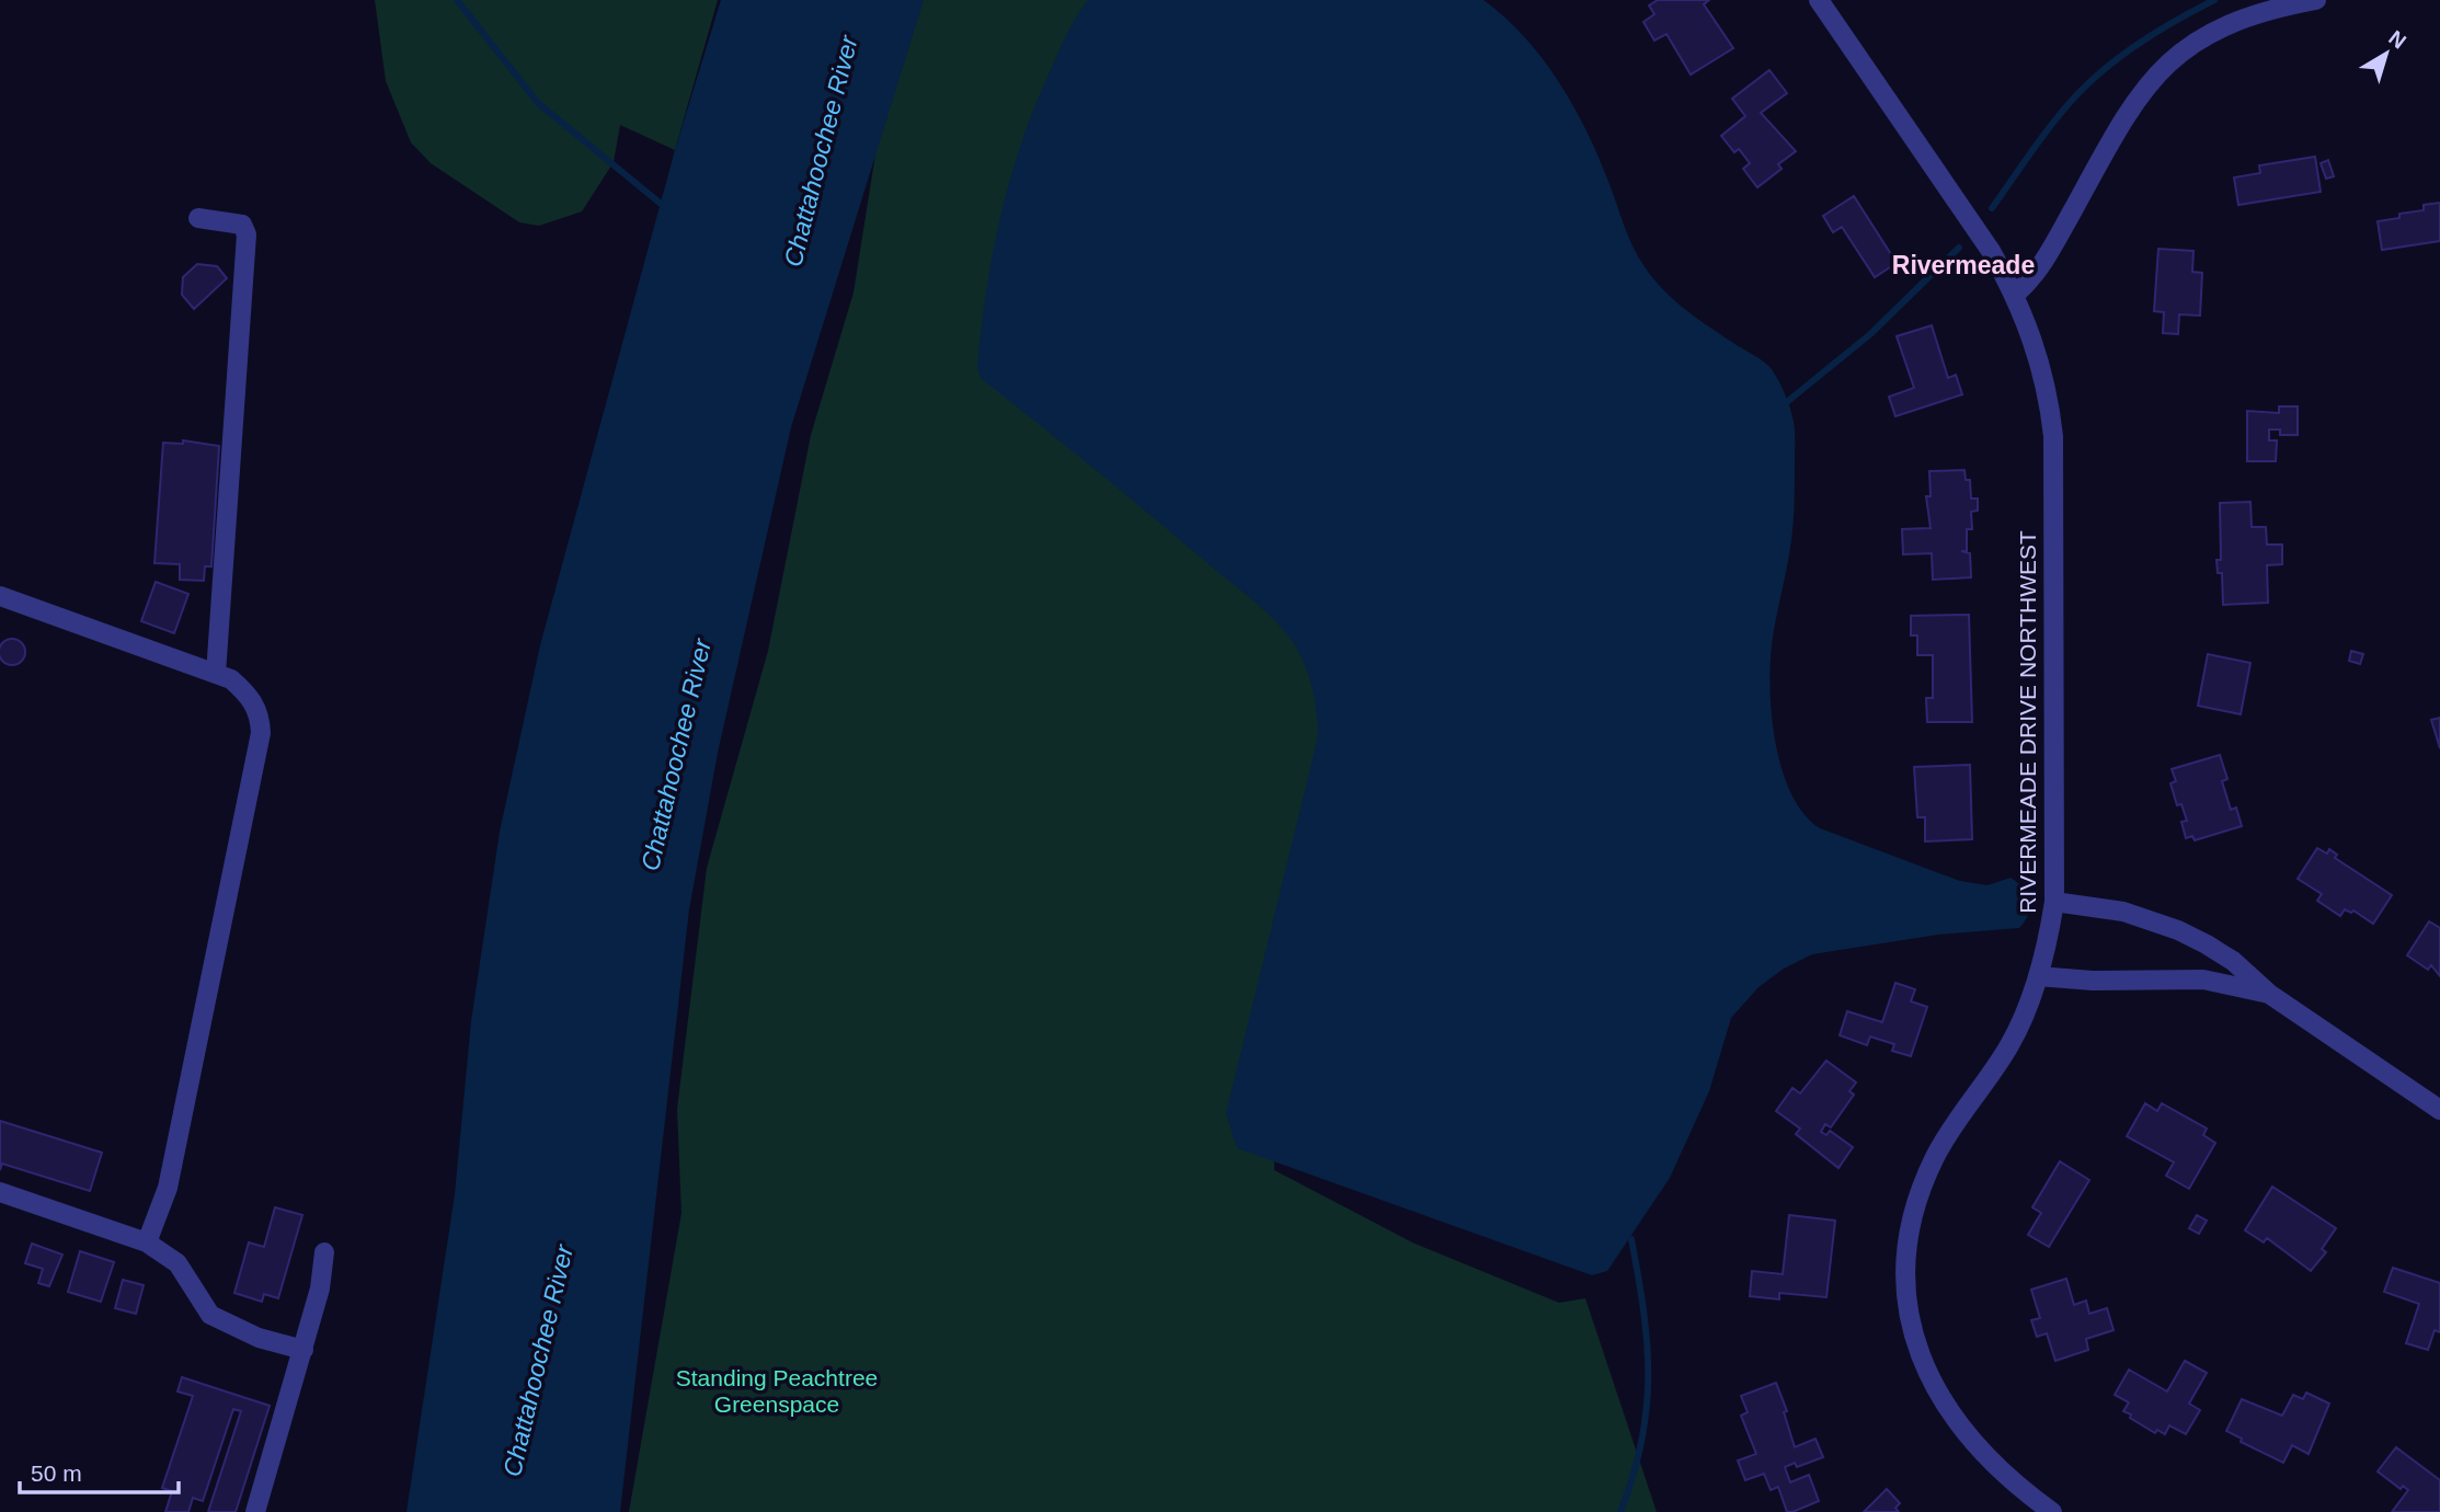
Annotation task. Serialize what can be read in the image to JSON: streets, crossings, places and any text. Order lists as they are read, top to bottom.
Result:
{
  "streets": {
    "street": ["RIVERMEADE DRIVE NORTHWEST"]
  },
  "districts": ["Rivermeade"],
  "water": ["Chattahoochee River"],
  "parks": ["Standing Peachtree Greenspace"],
  "scale_bar": "50 m",
  "north": "top right"
}
